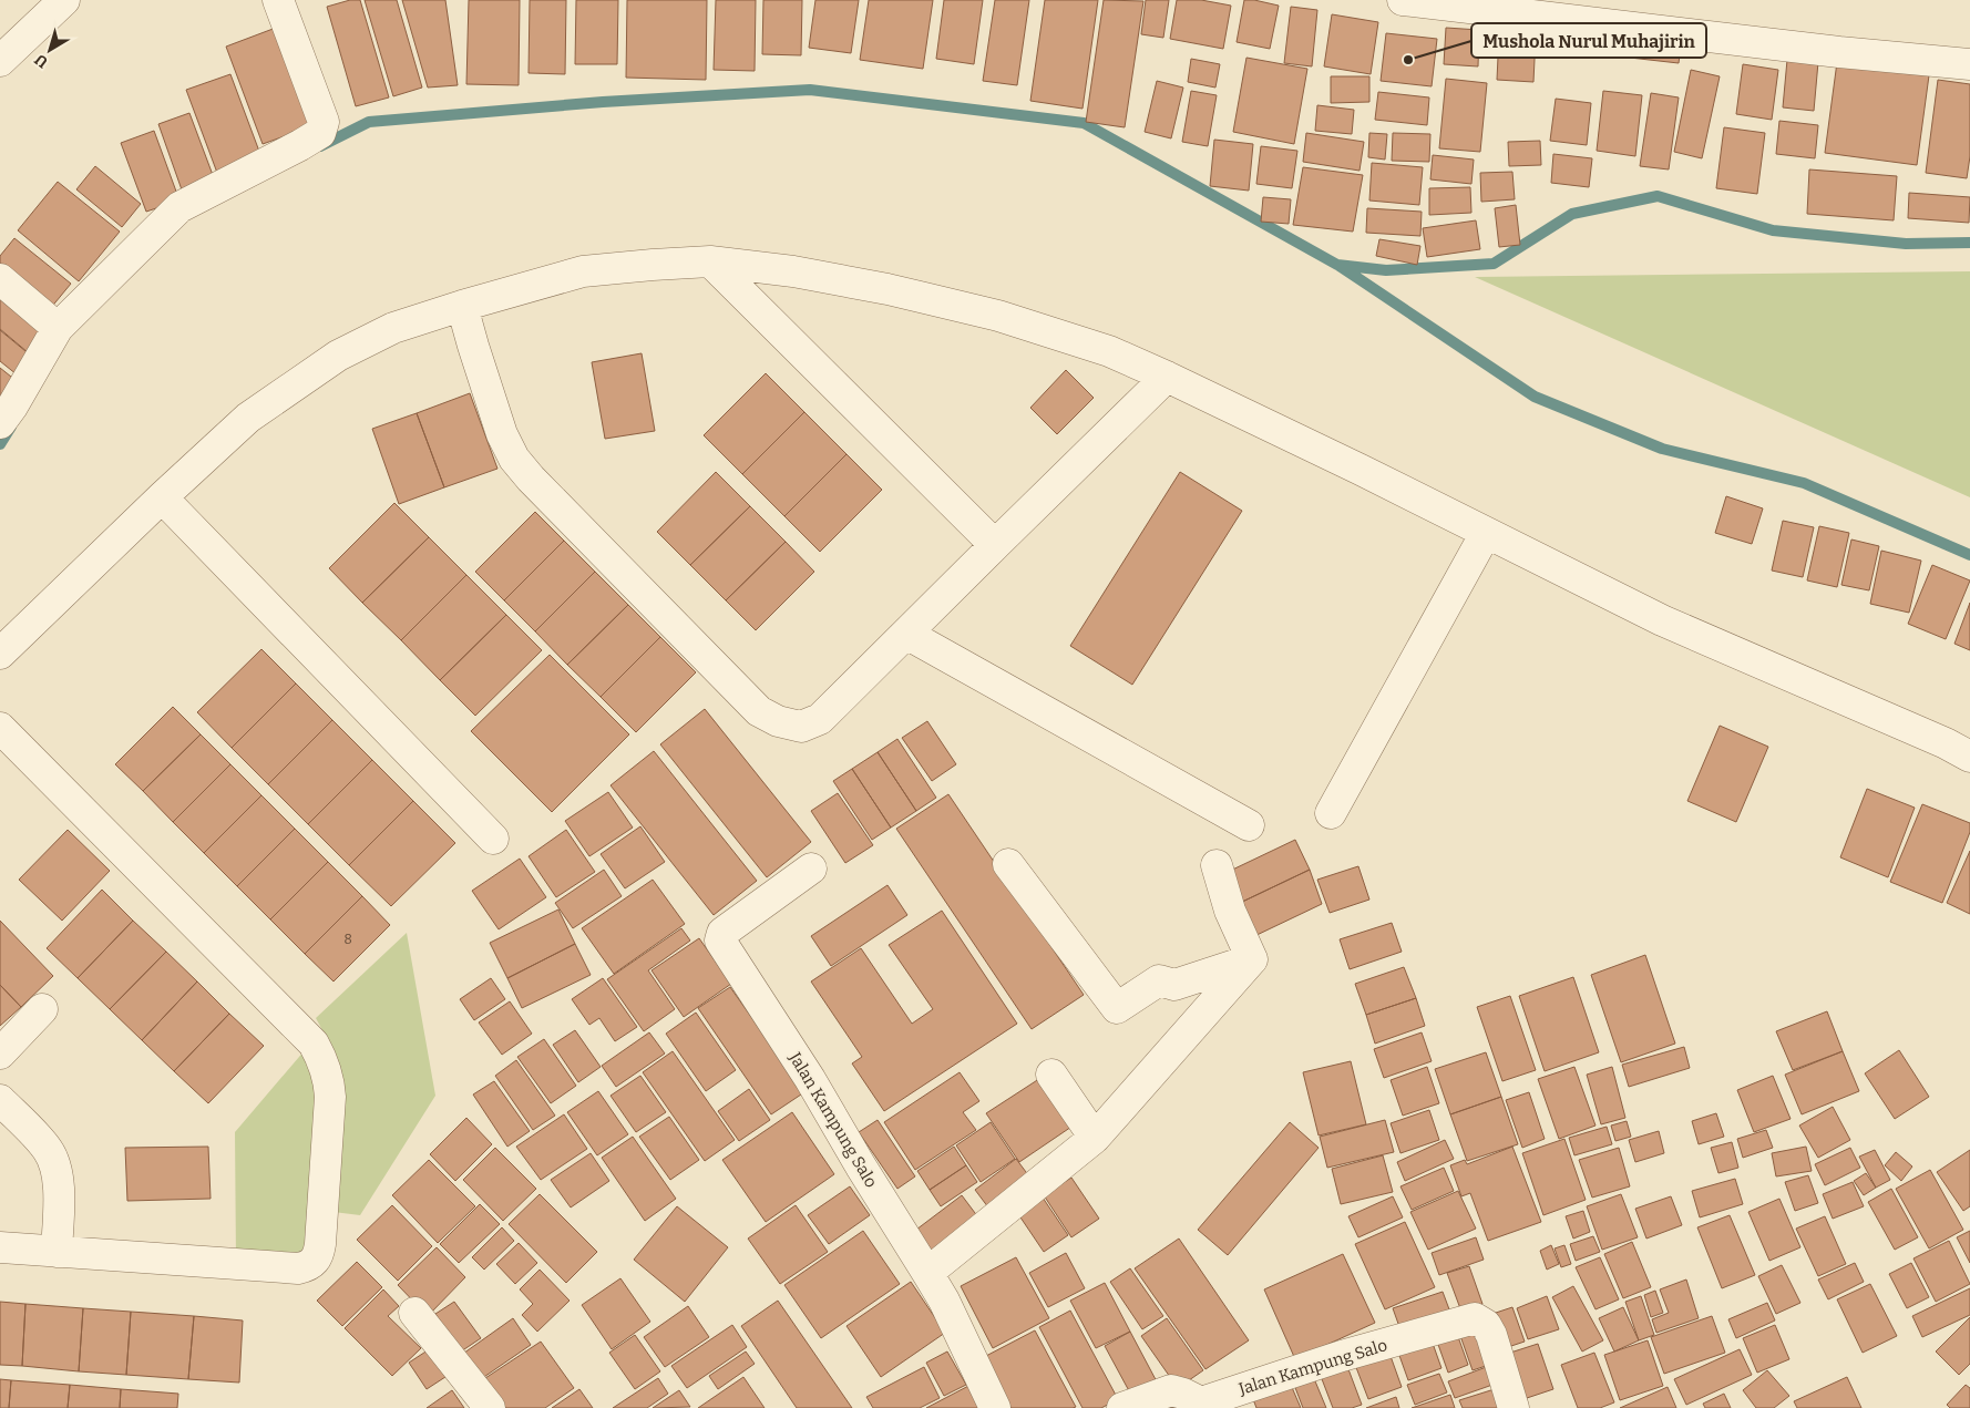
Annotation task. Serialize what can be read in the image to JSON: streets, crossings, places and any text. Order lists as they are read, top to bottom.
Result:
{
  "streets": {
    "street": ["Jalan Kampung Salo"]
  },
  "places": ["Mushola Nurul Muhajirin"],
  "house_numbers": ["8"],
  "north": "bottom left"
}
